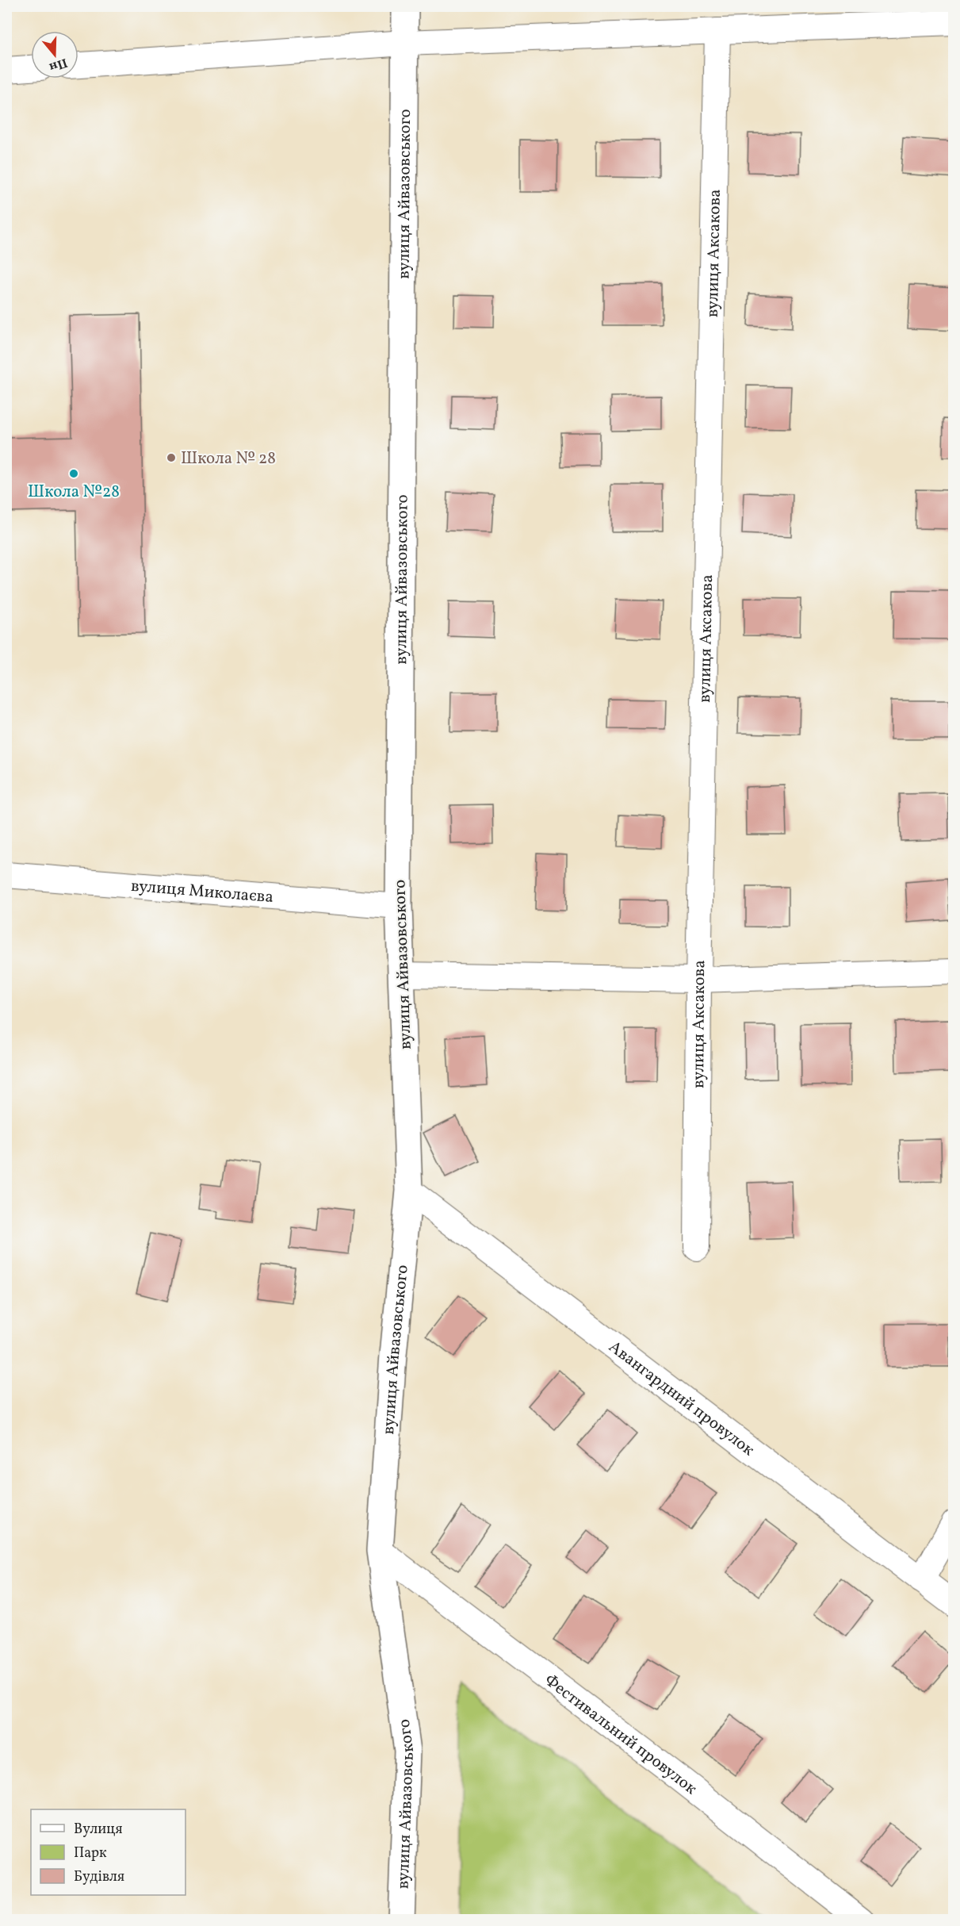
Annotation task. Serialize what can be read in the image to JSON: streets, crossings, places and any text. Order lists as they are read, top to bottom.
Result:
{
  "streets": {
    "street": [
      "вулиця Айвазовського",
      "вулиця Аксакова",
      "вулиця Миколаєва",
      "Авангардний провулок",
      "Фестивальний провулок"
    ]
  },
  "crossings": [
    ["вулиця Айвазовського", "вулиця Миколаєва"],
    ["вулиця Айвазовського", "Авангардний провулок"],
    ["вулиця Айвазовського", "Фестивальний провулок"]
  ],
  "places": ["Школа № 28", "Школа №28"],
  "legend": ["Вулиця", "Парк", "Будівля"],
  "north": "bottom"
}
